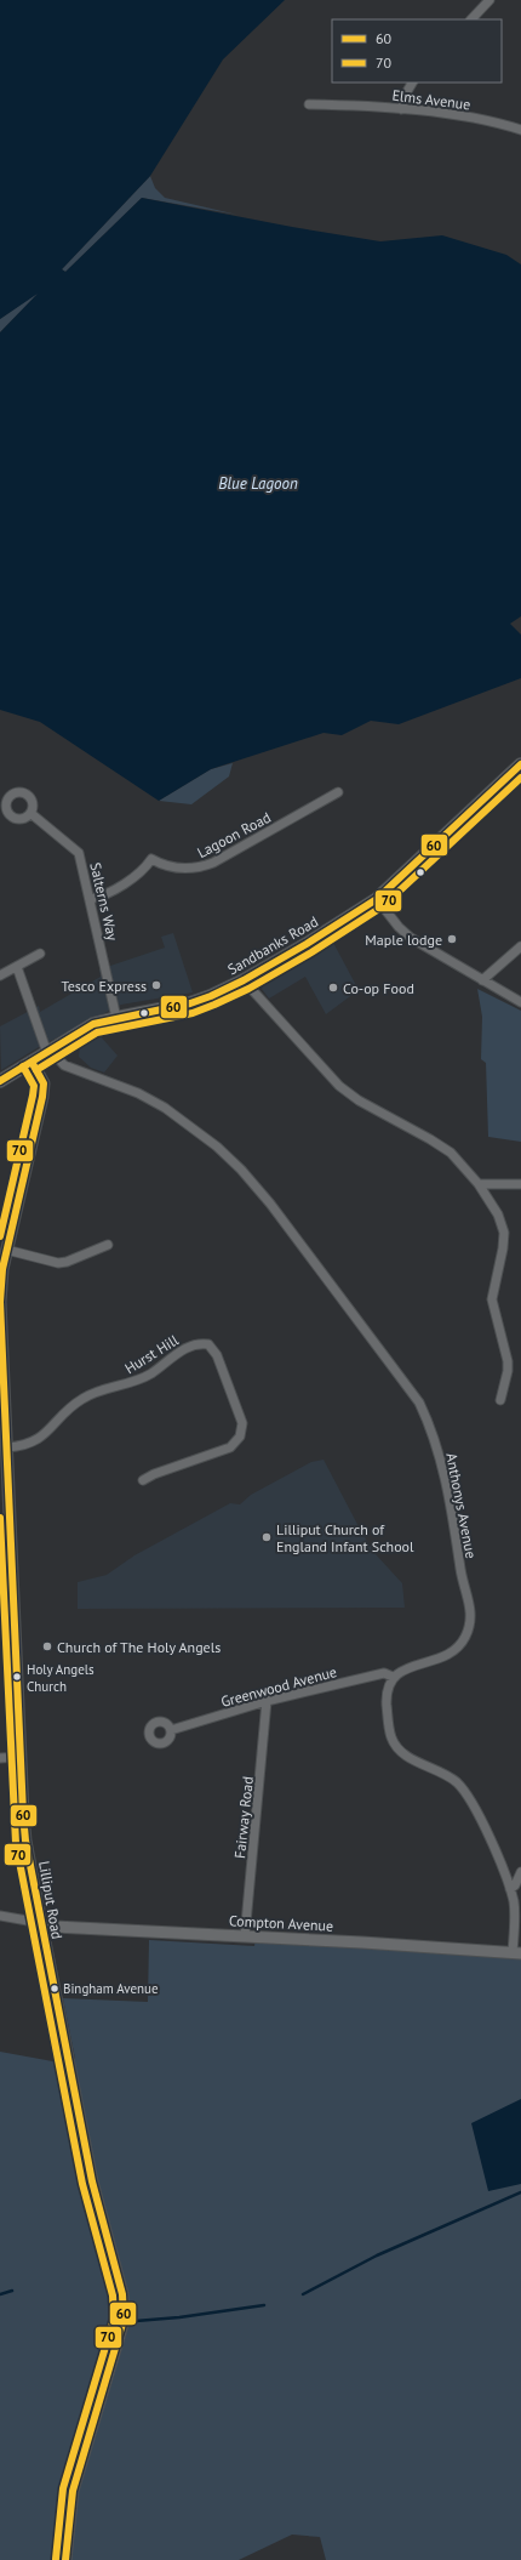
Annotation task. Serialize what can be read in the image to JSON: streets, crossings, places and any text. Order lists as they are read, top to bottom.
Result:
{
  "streets": {
    "main road": ["Sandbanks Road"],
    "street": [
      "Elms Avenue",
      "Lagoon Road",
      "Salterns Way",
      "Hurst Hill",
      "Anthonys Avenue",
      "Greenwood Avenue",
      "Fairway Road",
      "Lilliput Road",
      "Compton Avenue"
    ]
  },
  "crossings": [
    ["Lagoon Road", "Salterns Way"],
    ["Salterns Way", "Sandbanks Road"],
    ["Sandbanks Road", "Anthonys Avenue"],
    ["Sandbanks Road", "Lilliput Road"],
    ["Hurst Hill", "Lilliput Road"],
    ["Anthonys Avenue", "Greenwood Avenue"],
    ["Greenwood Avenue", "Fairway Road"],
    ["Fairway Road", "Compton Avenue"],
    ["Lilliput Road", "Compton Avenue"]
  ],
  "water": ["Blue Lagoon"],
  "places": [
    "Maple lodge",
    "Tesco Express",
    "Co-op Food",
    "Lilliput Church of England Infant School",
    "Church of The Holy Angels",
    "Holy Angels Church",
    "Bingham Avenue"
  ],
  "lines": ["transit line 60", "transit line 70"],
  "legend": ["60", "70"]
}
